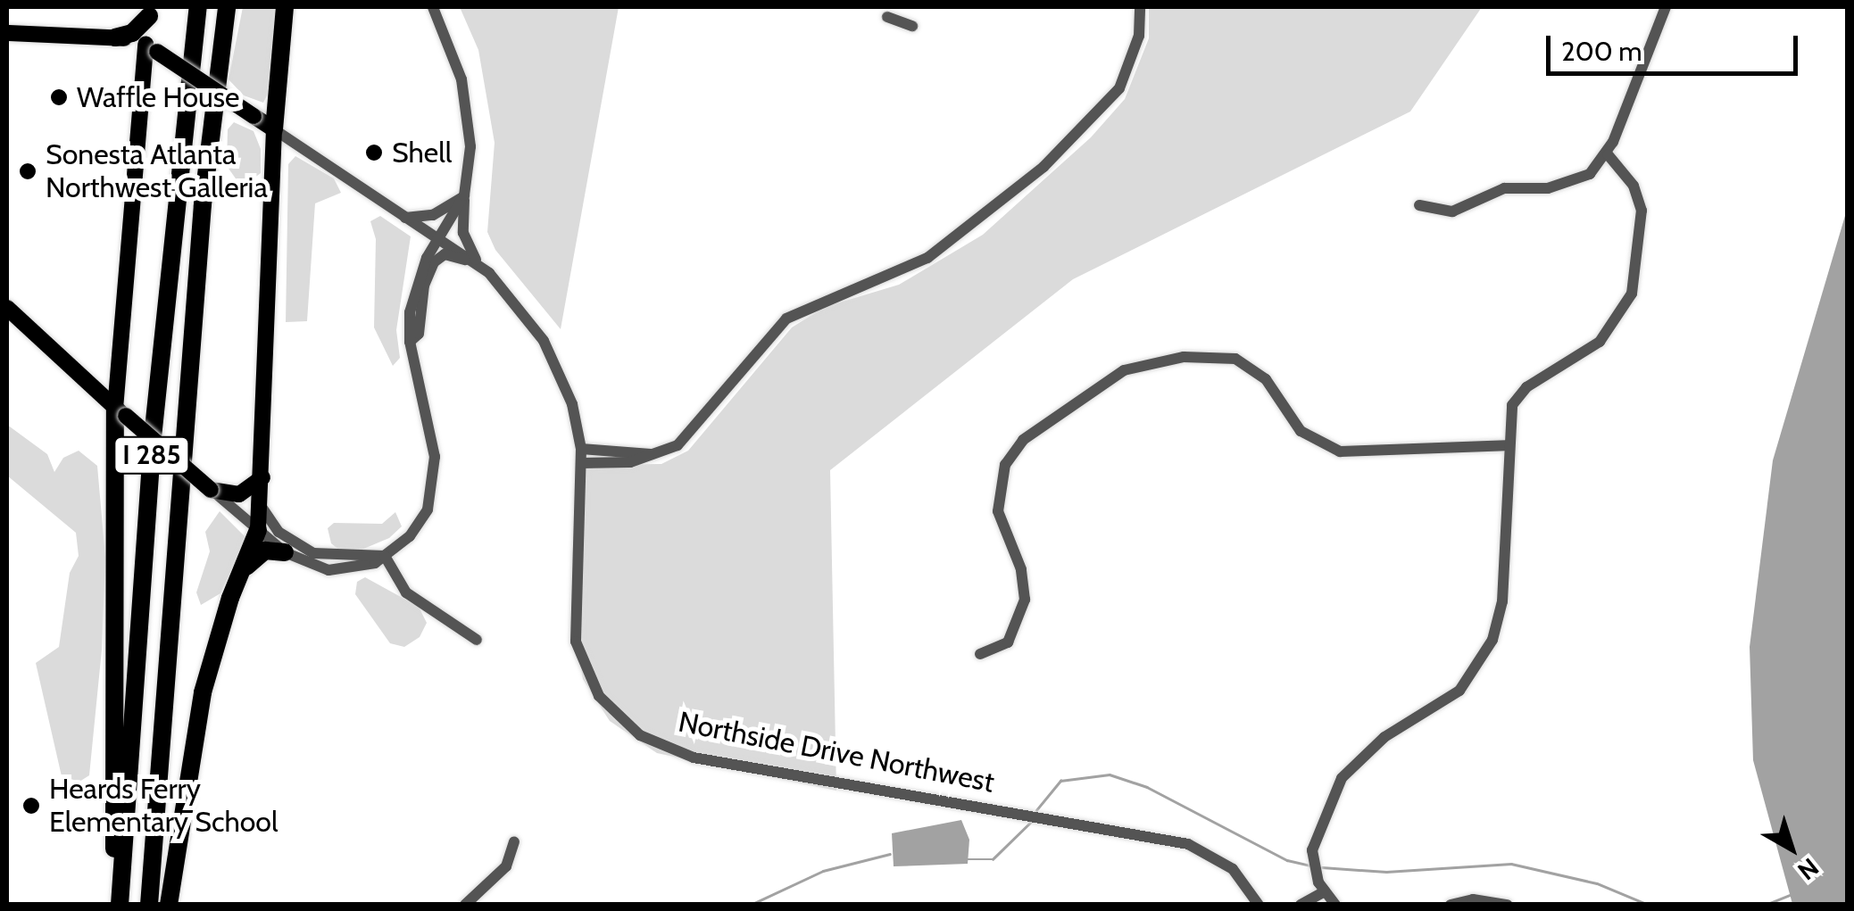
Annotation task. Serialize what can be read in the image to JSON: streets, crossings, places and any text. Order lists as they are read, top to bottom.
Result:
{
  "streets": {
    "highway": ["I 285"],
    "main road": ["Northside Drive Northwest"]
  },
  "places": [
    "Waffle House",
    "Shell",
    "Sonesta Atlanta Northwest Galleria",
    "Heards Ferry Elementary School"
  ],
  "scale_bar": "200 m",
  "north": "bottom right"
}
